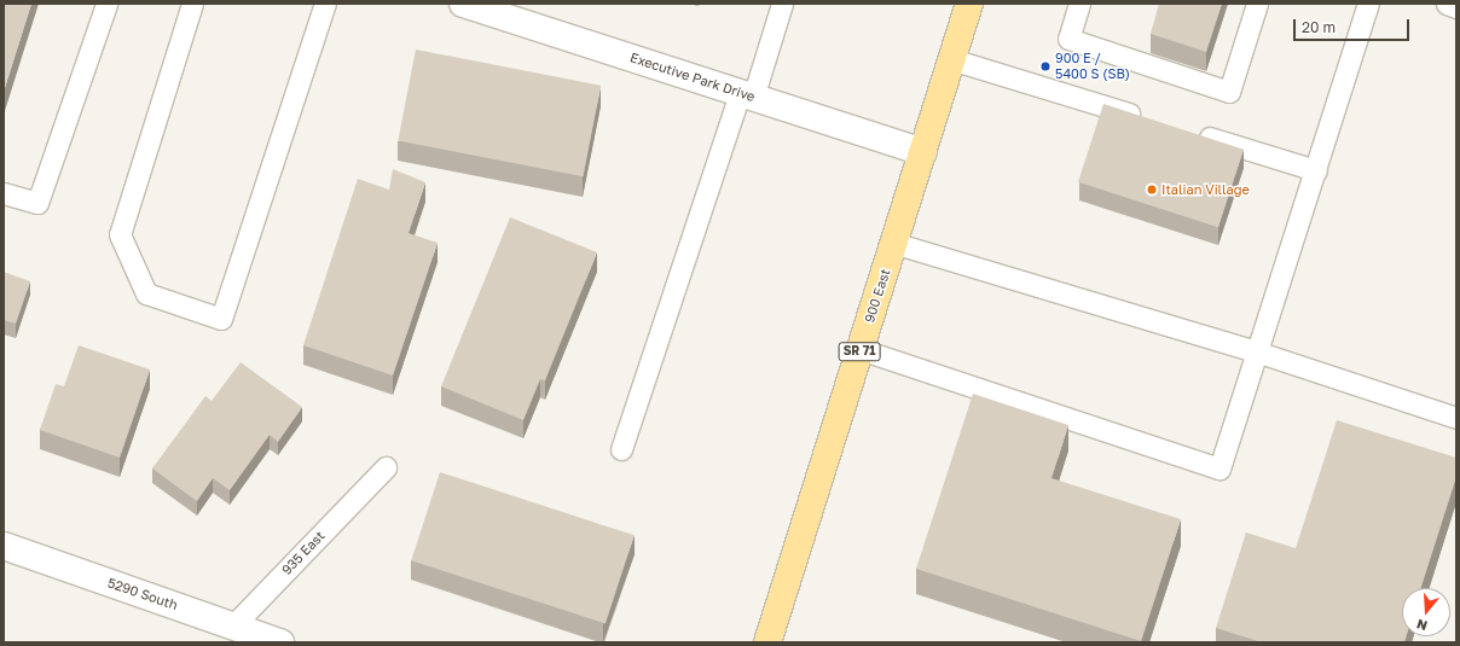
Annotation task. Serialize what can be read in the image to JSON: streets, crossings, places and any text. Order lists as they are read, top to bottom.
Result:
{
  "streets": {
    "main road": ["900 East", "SR 71"],
    "street": ["Executive Park Drive", "5290 South"],
    "lane": ["935 East"]
  },
  "crossings": [
    ["Executive Park Drive", "900 East"],
    ["935 East", "5290 South"]
  ],
  "places": ["900 E / 5400 S (SB)", "Italian Village"],
  "scale_bar": "20 m",
  "north": "bottom"
}
